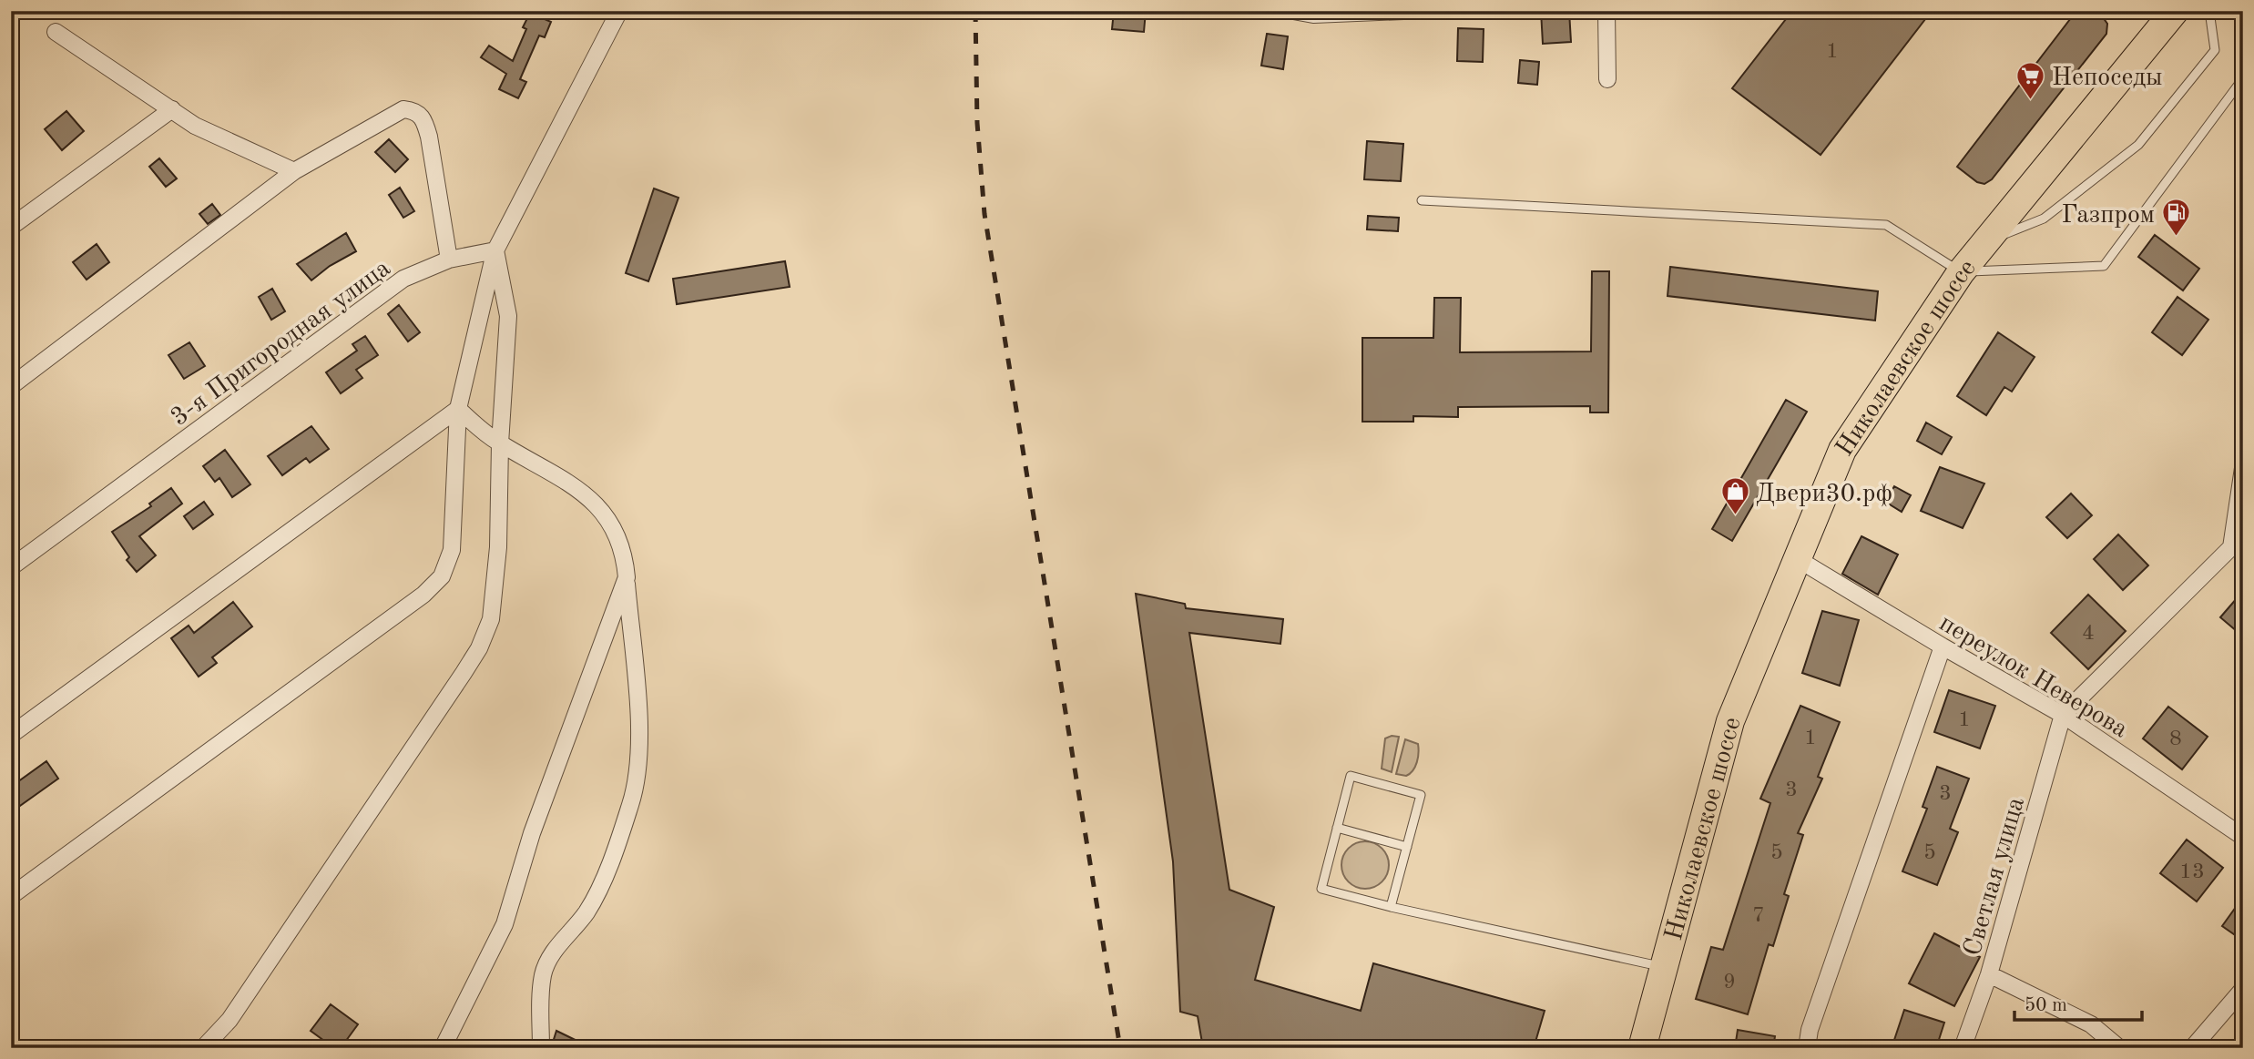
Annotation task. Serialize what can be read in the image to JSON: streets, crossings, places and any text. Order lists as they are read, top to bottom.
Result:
{
  "streets": {
    "main road": ["Николаевское шоссе"],
    "street": ["3-я Пригородная улица", "переулок Неверова", "Светлая улица"]
  },
  "crossings": [
    ["Николаевское шоссе", "переулок Неверова"],
    ["переулок Неверова", "Светлая улица"]
  ],
  "places": {
    "supermarket": ["Непоседы"],
    "fuel station": ["Газпром"],
    "shop": ["Двери30.рф"]
  },
  "house_numbers": [
    "1",
    "4",
    "1",
    "1",
    "8",
    "3",
    "3",
    "5",
    "5",
    "13",
    "7",
    "9"
  ],
  "scale_bar": "50 m"
}
